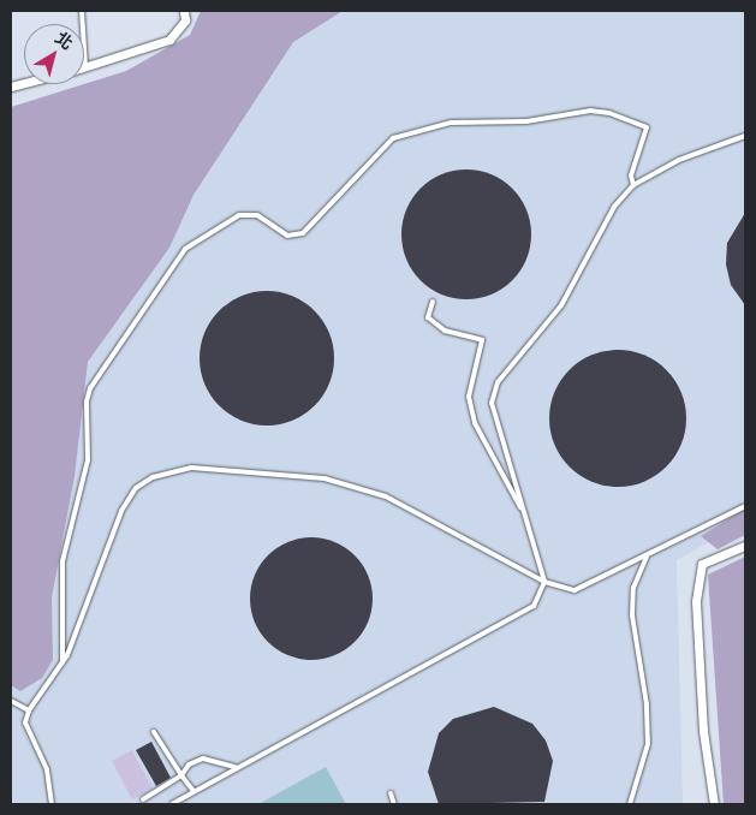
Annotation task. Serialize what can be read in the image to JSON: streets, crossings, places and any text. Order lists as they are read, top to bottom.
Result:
{
  "north": "top right"
}
